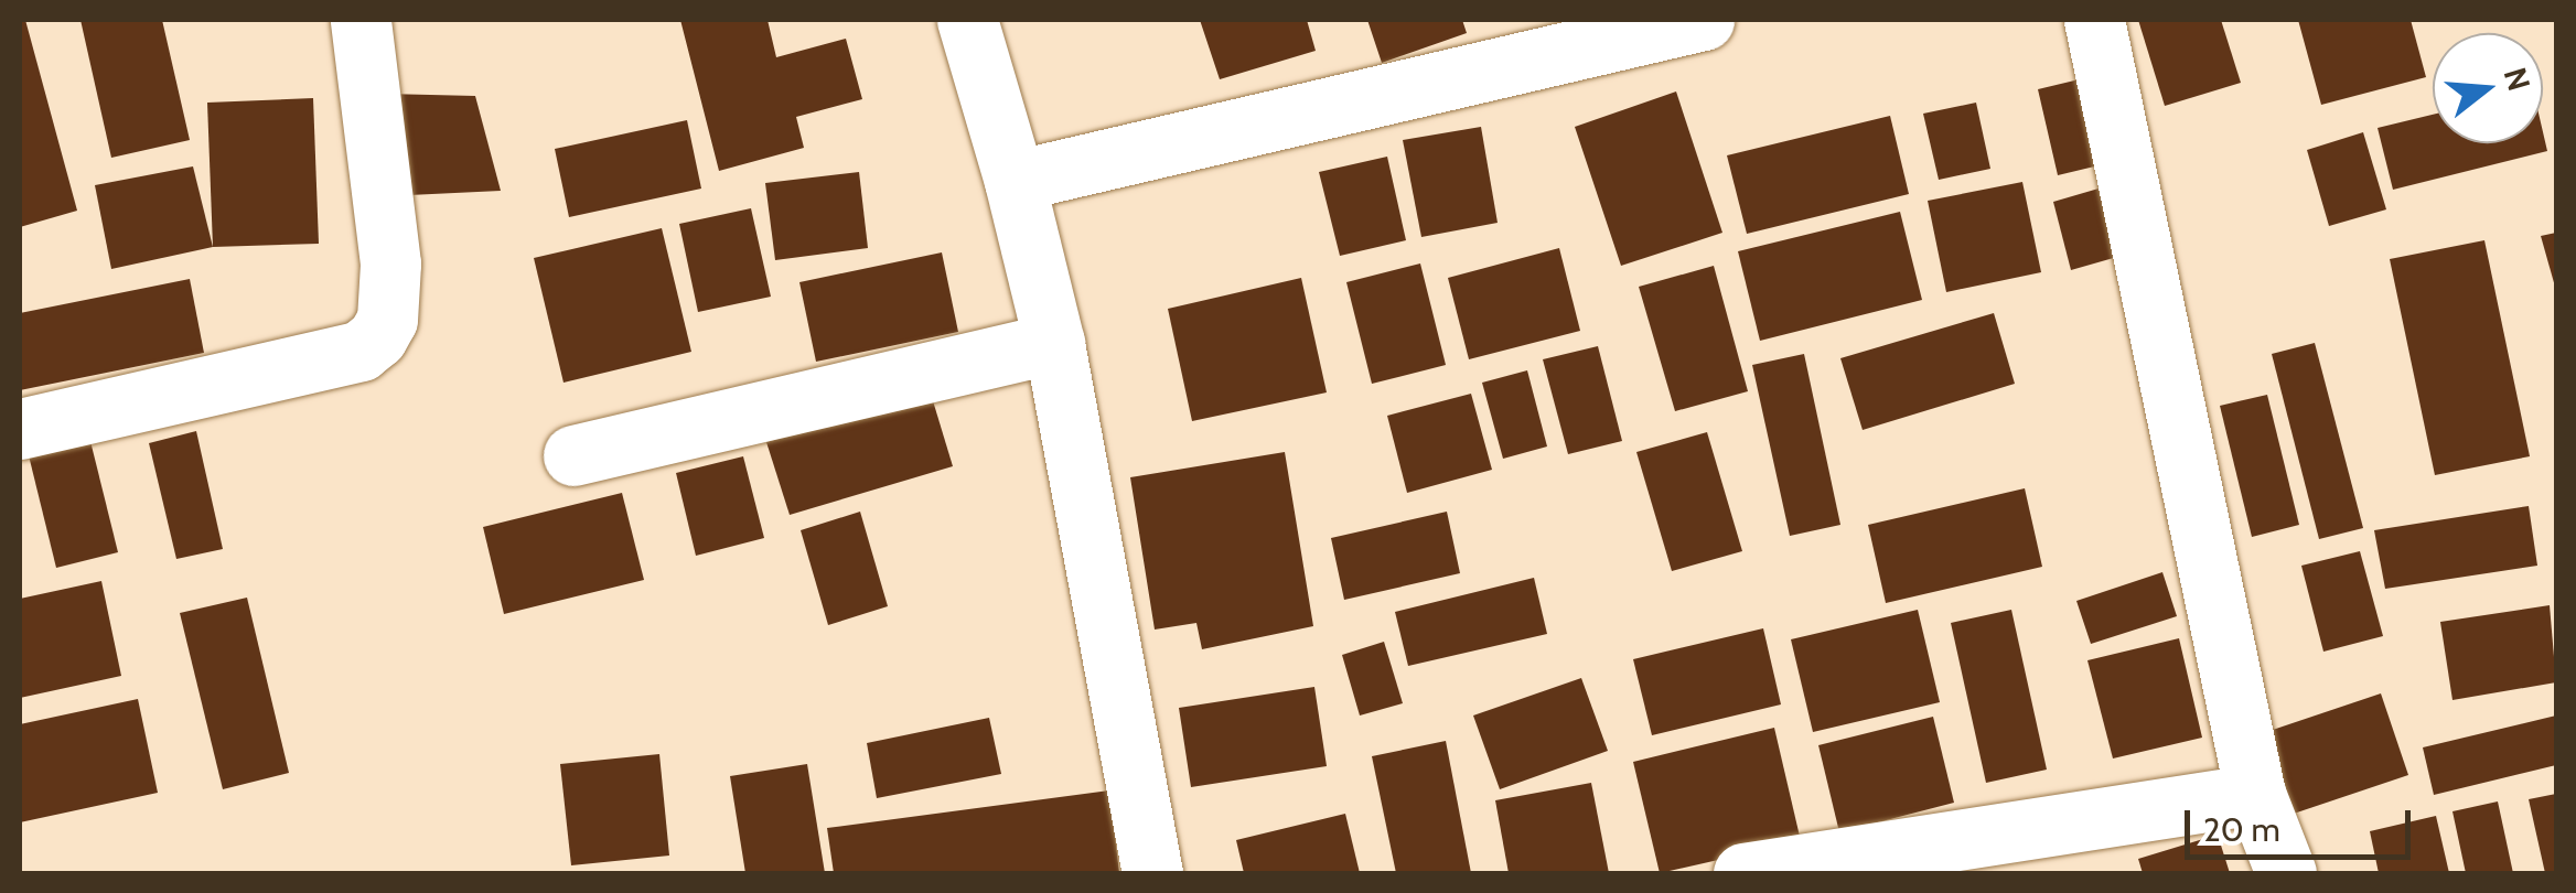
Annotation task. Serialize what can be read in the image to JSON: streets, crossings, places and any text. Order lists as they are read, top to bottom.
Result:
{
  "scale_bar": "20 m",
  "north": "right"
}
